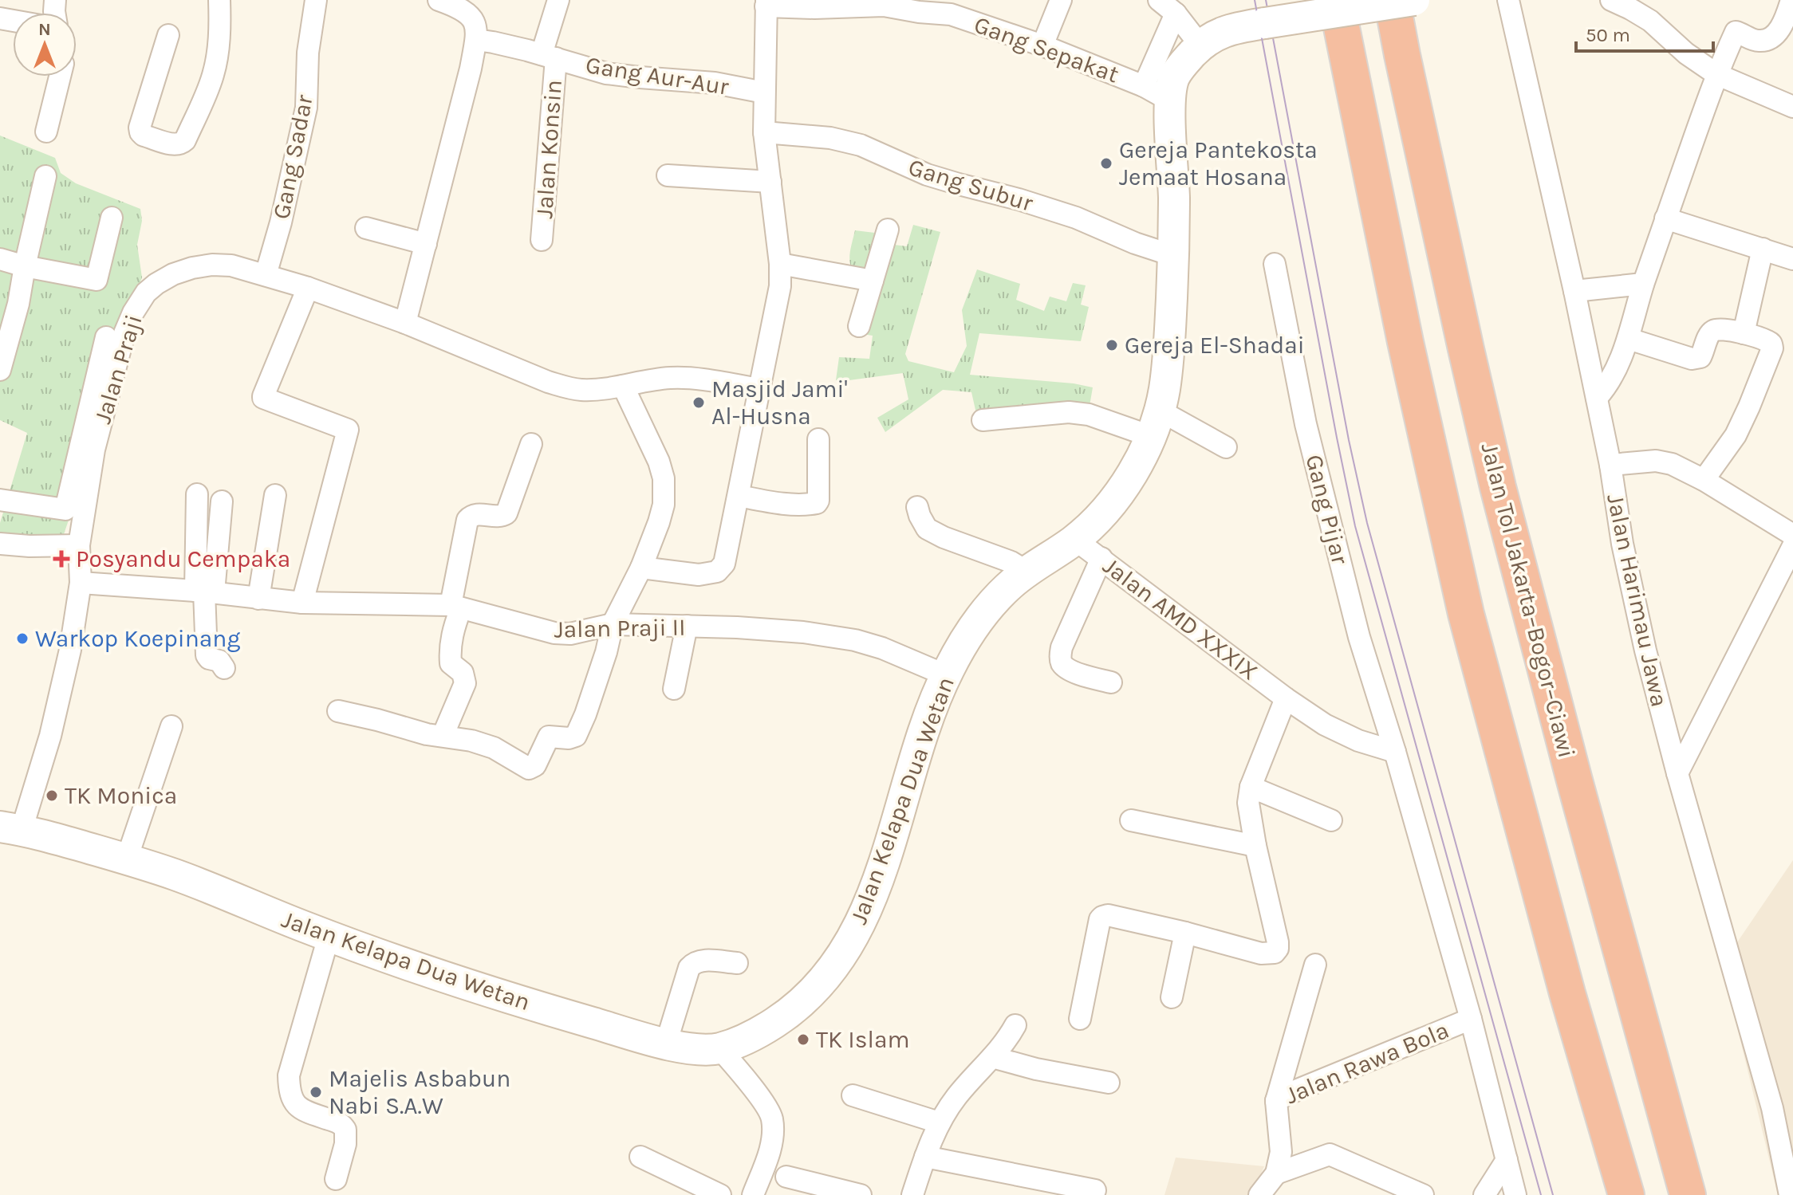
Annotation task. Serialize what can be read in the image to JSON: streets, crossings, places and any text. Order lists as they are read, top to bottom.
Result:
{
  "streets": {
    "highway": ["Jalan Tol Jakarta–Bogor–Ciawi"],
    "street": [
      "Gang Sepakat",
      "Gang Aur-Aur",
      "Jalan Konsin",
      "Gang Sadar",
      "Gang Subur",
      "Jalan Praji",
      "Gang Pijar",
      "Jalan Harimau Jawa",
      "Jalan AMD XXXIX",
      "Jalan Praji II",
      "Jalan Kelapa Dua Wetan",
      "Jalan Rawa Bola"
    ]
  },
  "crossings": [
    ["Gang Sepakat", "Jalan Kelapa Dua Wetan"],
    ["Gang Aur-Aur", "Jalan Konsin"],
    ["Gang Sadar", "Jalan Praji"],
    ["Gang Subur", "Jalan Kelapa Dua Wetan"],
    ["Jalan Praji", "Jalan Praji II"],
    ["Jalan Praji", "Jalan Kelapa Dua Wetan"],
    ["Gang Pijar", "Jalan AMD XXXIX"],
    ["Gang Pijar", "Jalan Rawa Bola"],
    ["Jalan AMD XXXIX", "Jalan Kelapa Dua Wetan"],
    ["Jalan AMD XXXIX", "Jalan Rawa Bola"],
    ["Jalan Praji II", "Jalan Kelapa Dua Wetan"]
  ],
  "places": {
    "other": [
      "Gereja Pantekosta Jemaat Hosana",
      "Gereja El-Shadai",
      "Masjid Jami' Al-Husna",
      "Warkop Koepinang",
      "TK Monica",
      "TK Islam",
      "Majelis Asbabun Nabi S.A.W"
    ],
    "health": ["Posyandu Cempaka"]
  },
  "scale_bar": "50 m",
  "north": "top"
}
